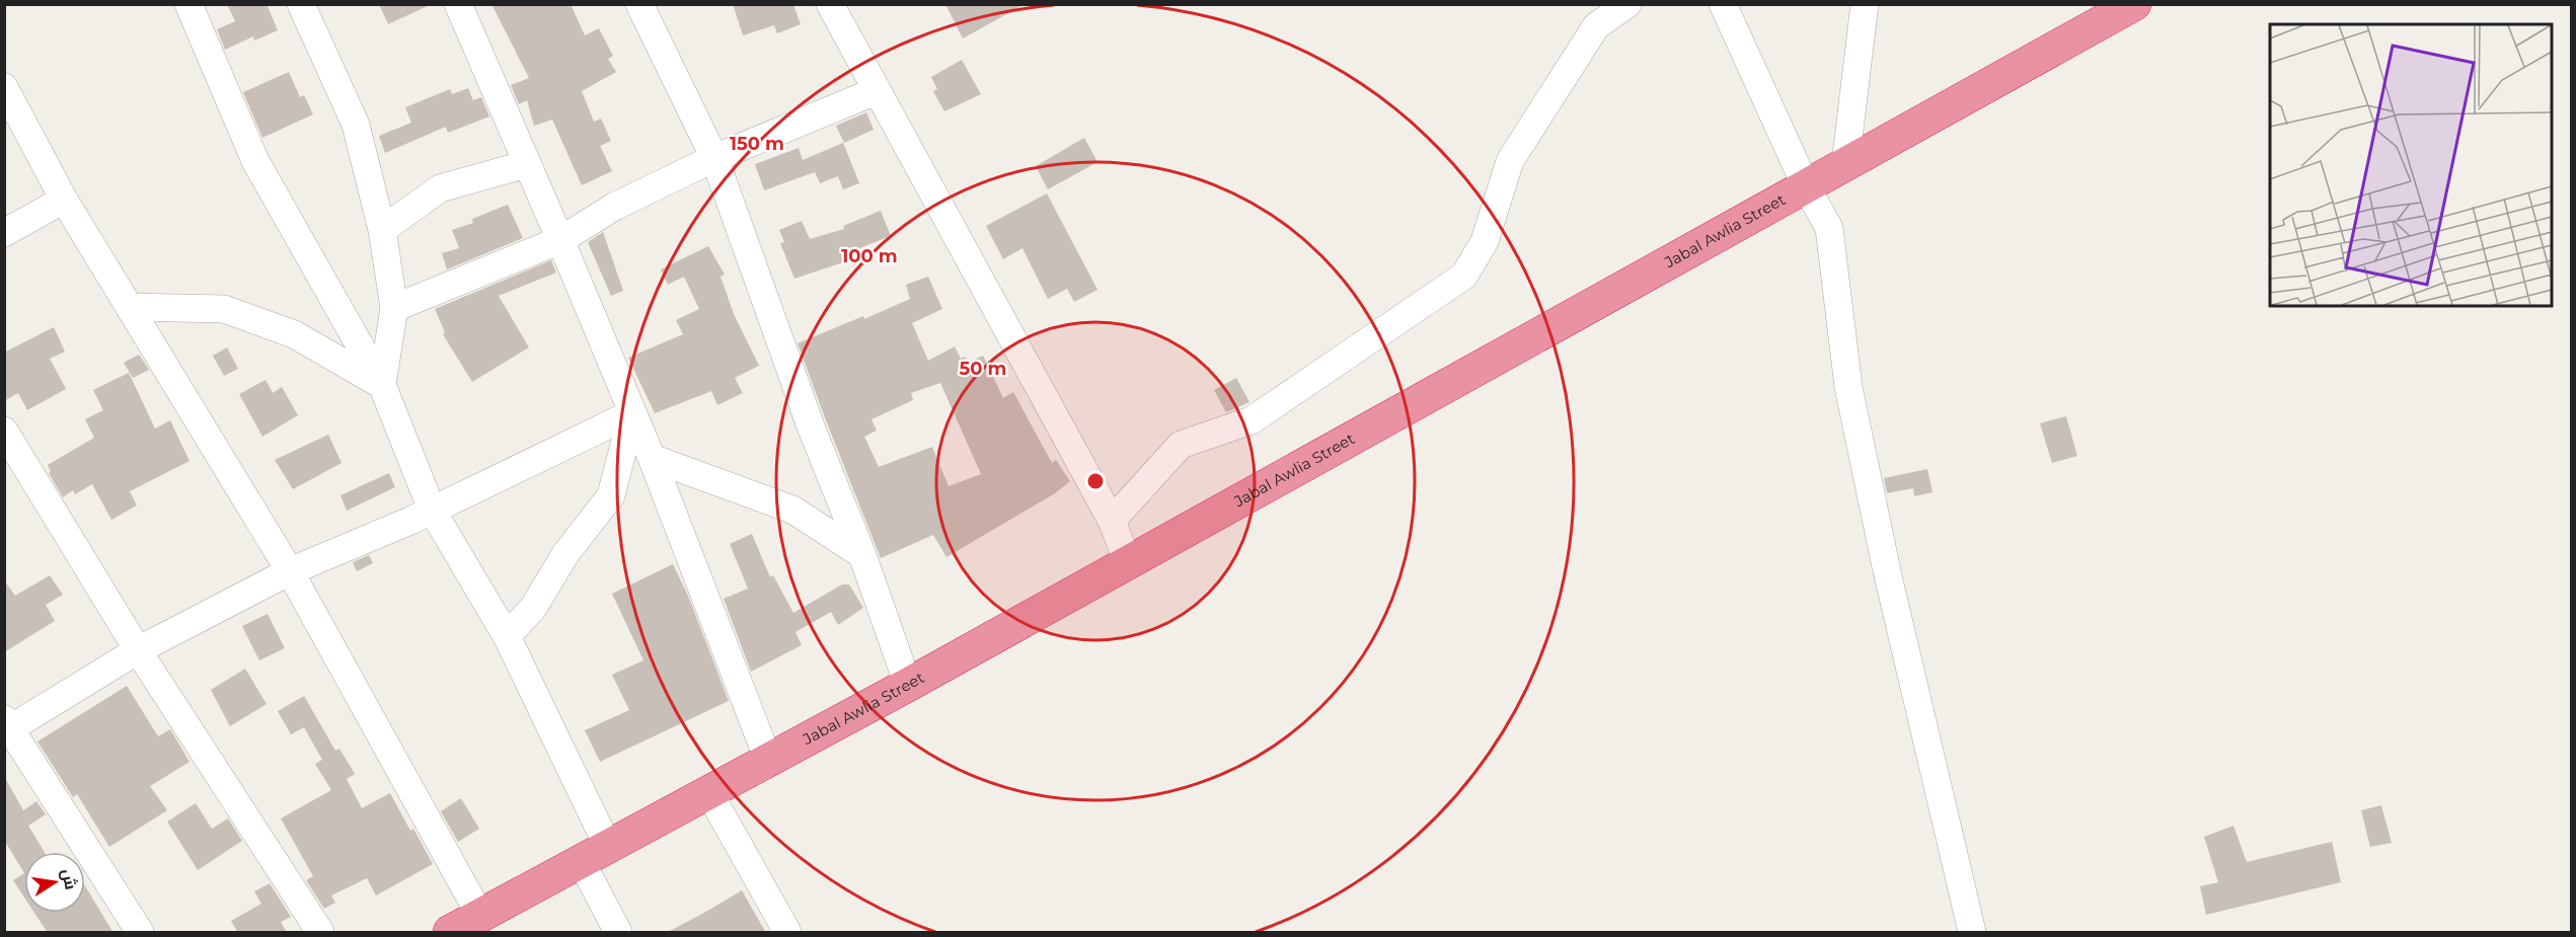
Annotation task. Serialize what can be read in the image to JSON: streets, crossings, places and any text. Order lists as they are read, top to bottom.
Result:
{
  "streets": {
    "highway": ["Jabal Awlia Street"]
  },
  "north": "right",
  "rings": ["150 m", "100 m", "50 m"]
}
